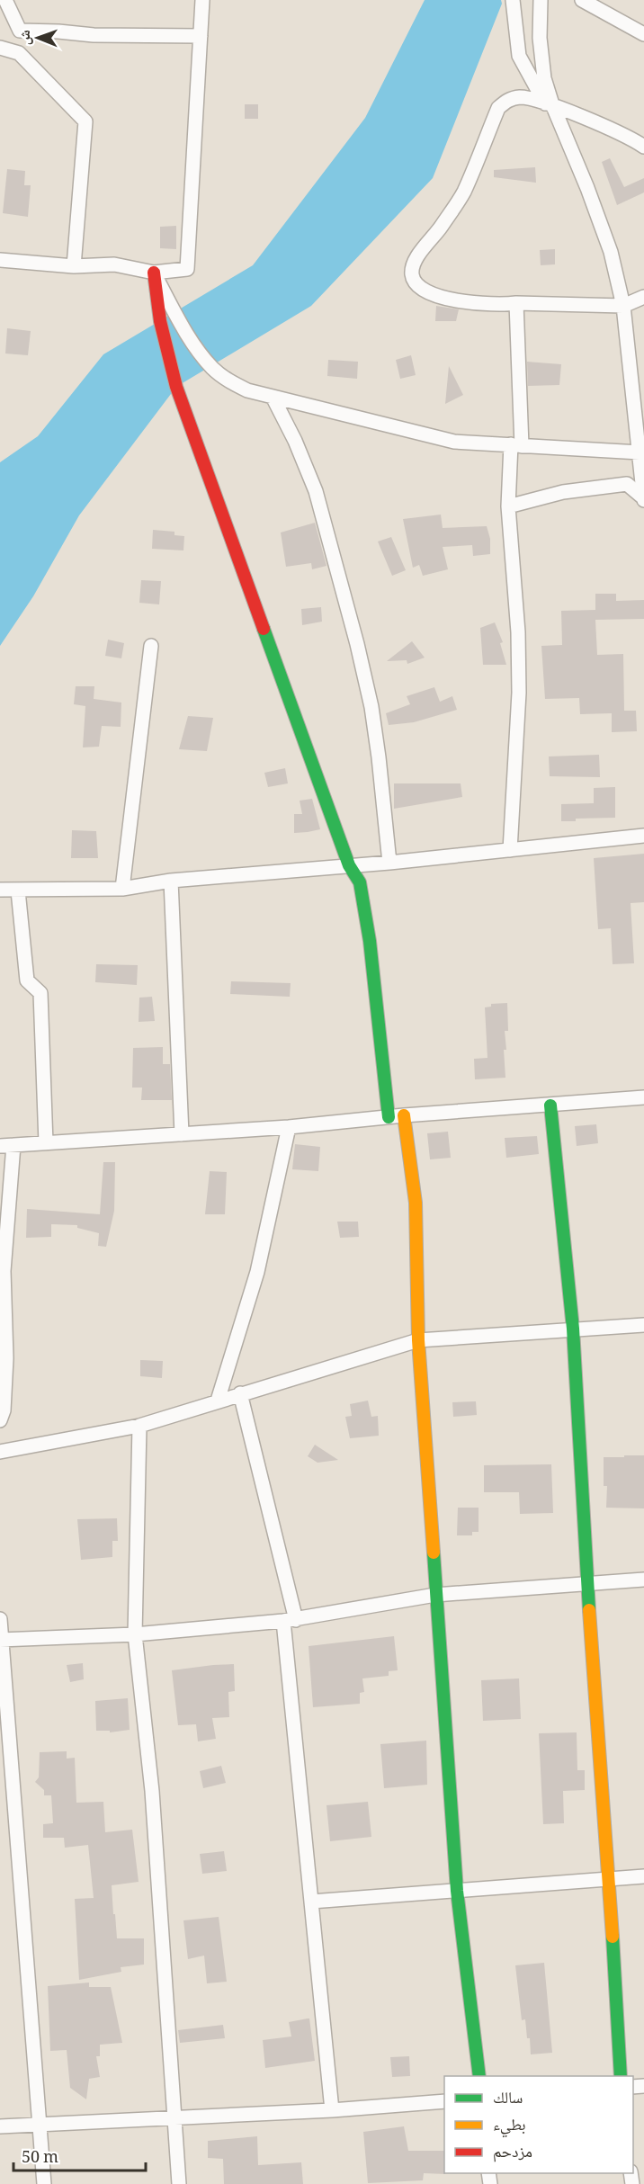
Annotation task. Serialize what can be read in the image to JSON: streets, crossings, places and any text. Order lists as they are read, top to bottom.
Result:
{
  "legend": ["سالك", "بطيء", "مزدحم"],
  "scale_bar": "50 m",
  "north": "left"
}
